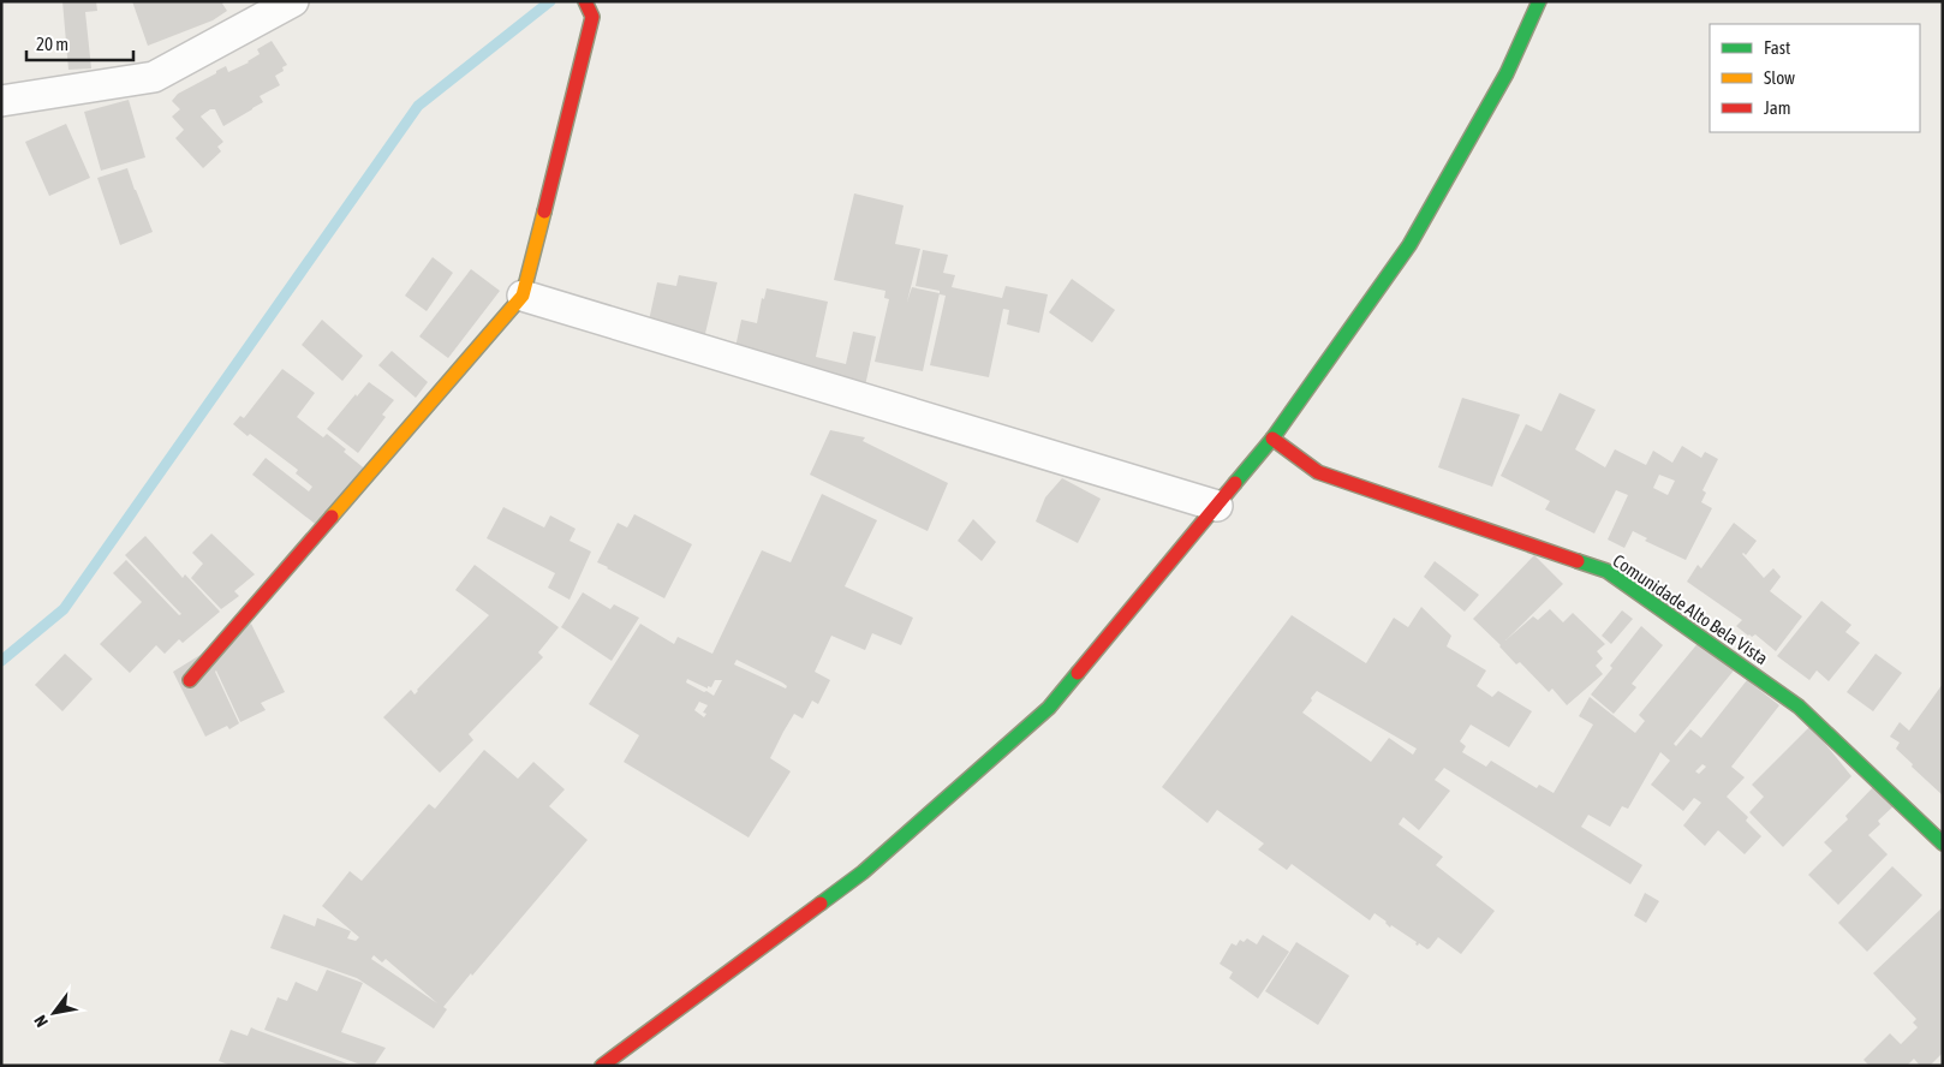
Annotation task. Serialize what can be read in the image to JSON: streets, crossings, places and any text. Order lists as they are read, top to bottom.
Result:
{
  "streets": {
    "street": ["Comunidade Alto Bela Vista"]
  },
  "legend": ["Fast", "Slow", "Jam"],
  "scale_bar": "20 m",
  "north": "bottom left"
}
